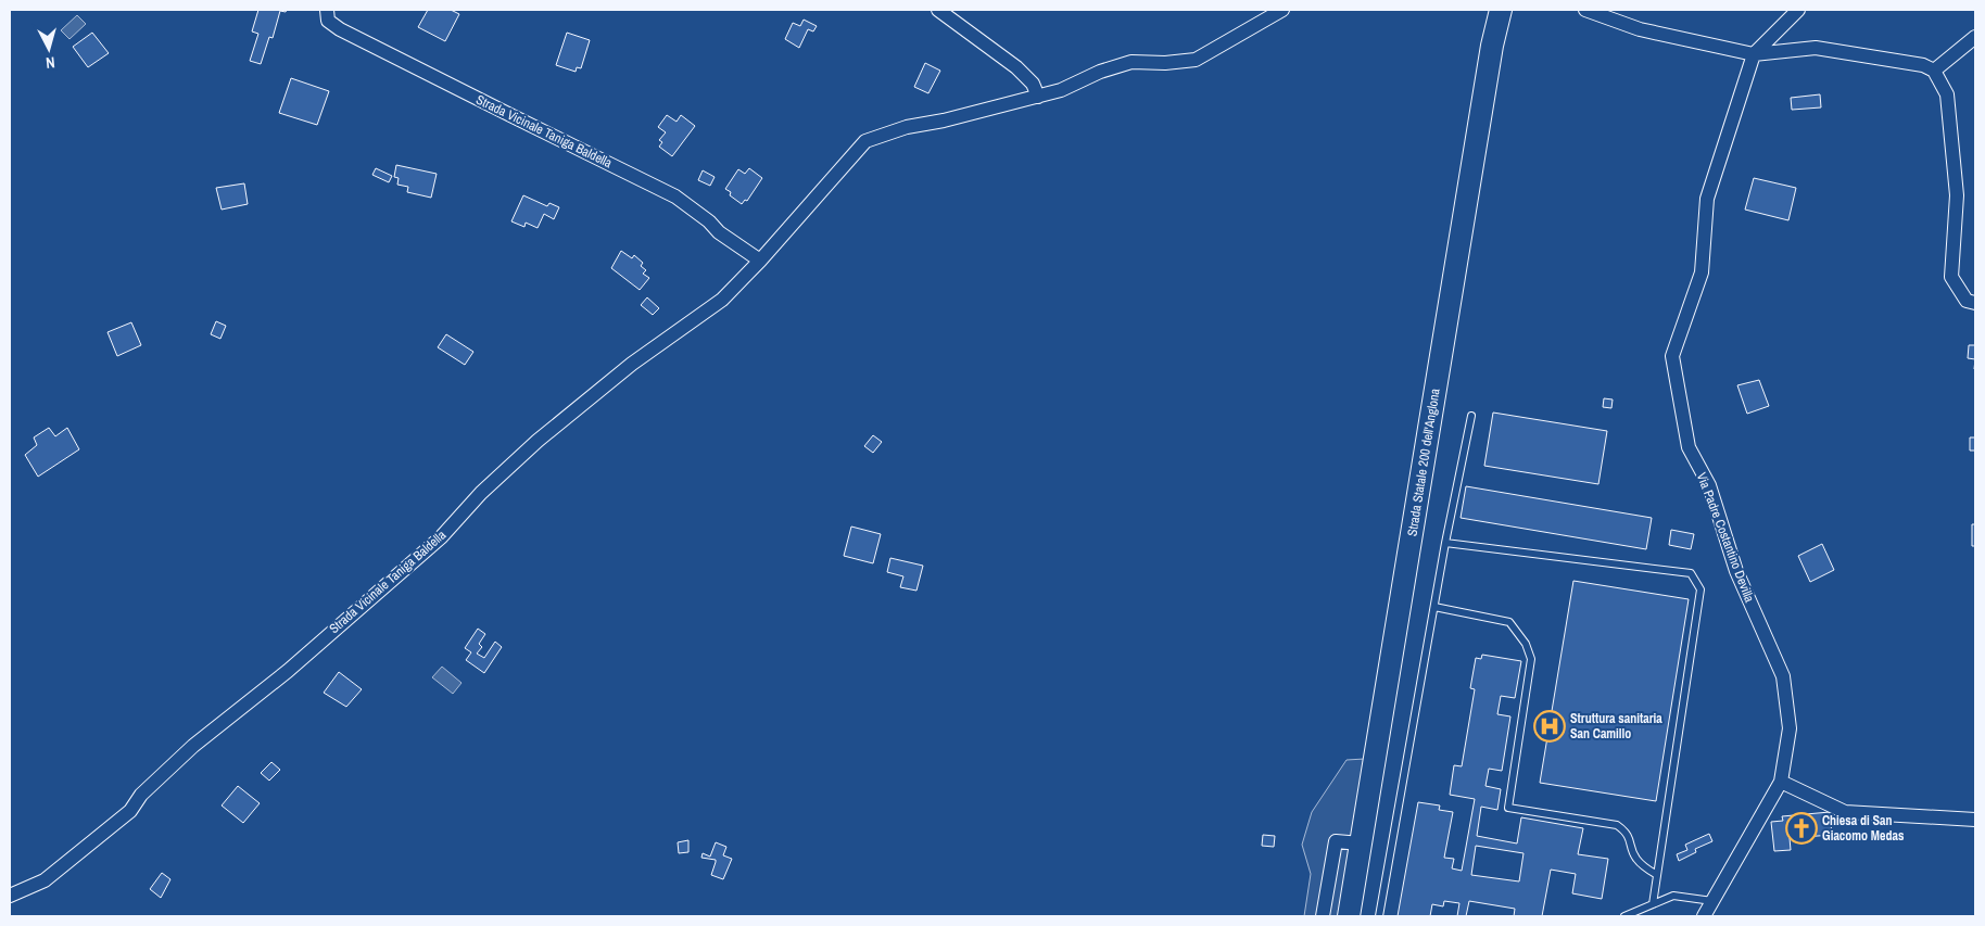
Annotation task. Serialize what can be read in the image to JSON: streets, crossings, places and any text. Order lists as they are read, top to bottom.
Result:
{
  "streets": {
    "main road": ["Strada Statale 200 dell'Anglona"],
    "street": ["Strada Vicinale Taniga Baldella", "Via Padre Costantino Devilla"]
  },
  "places": {
    "hospital": ["Struttura sanitaria San Camillo"],
    "church": ["Chiesa di San Giacomo Medas"]
  },
  "north": "bottom"
}
